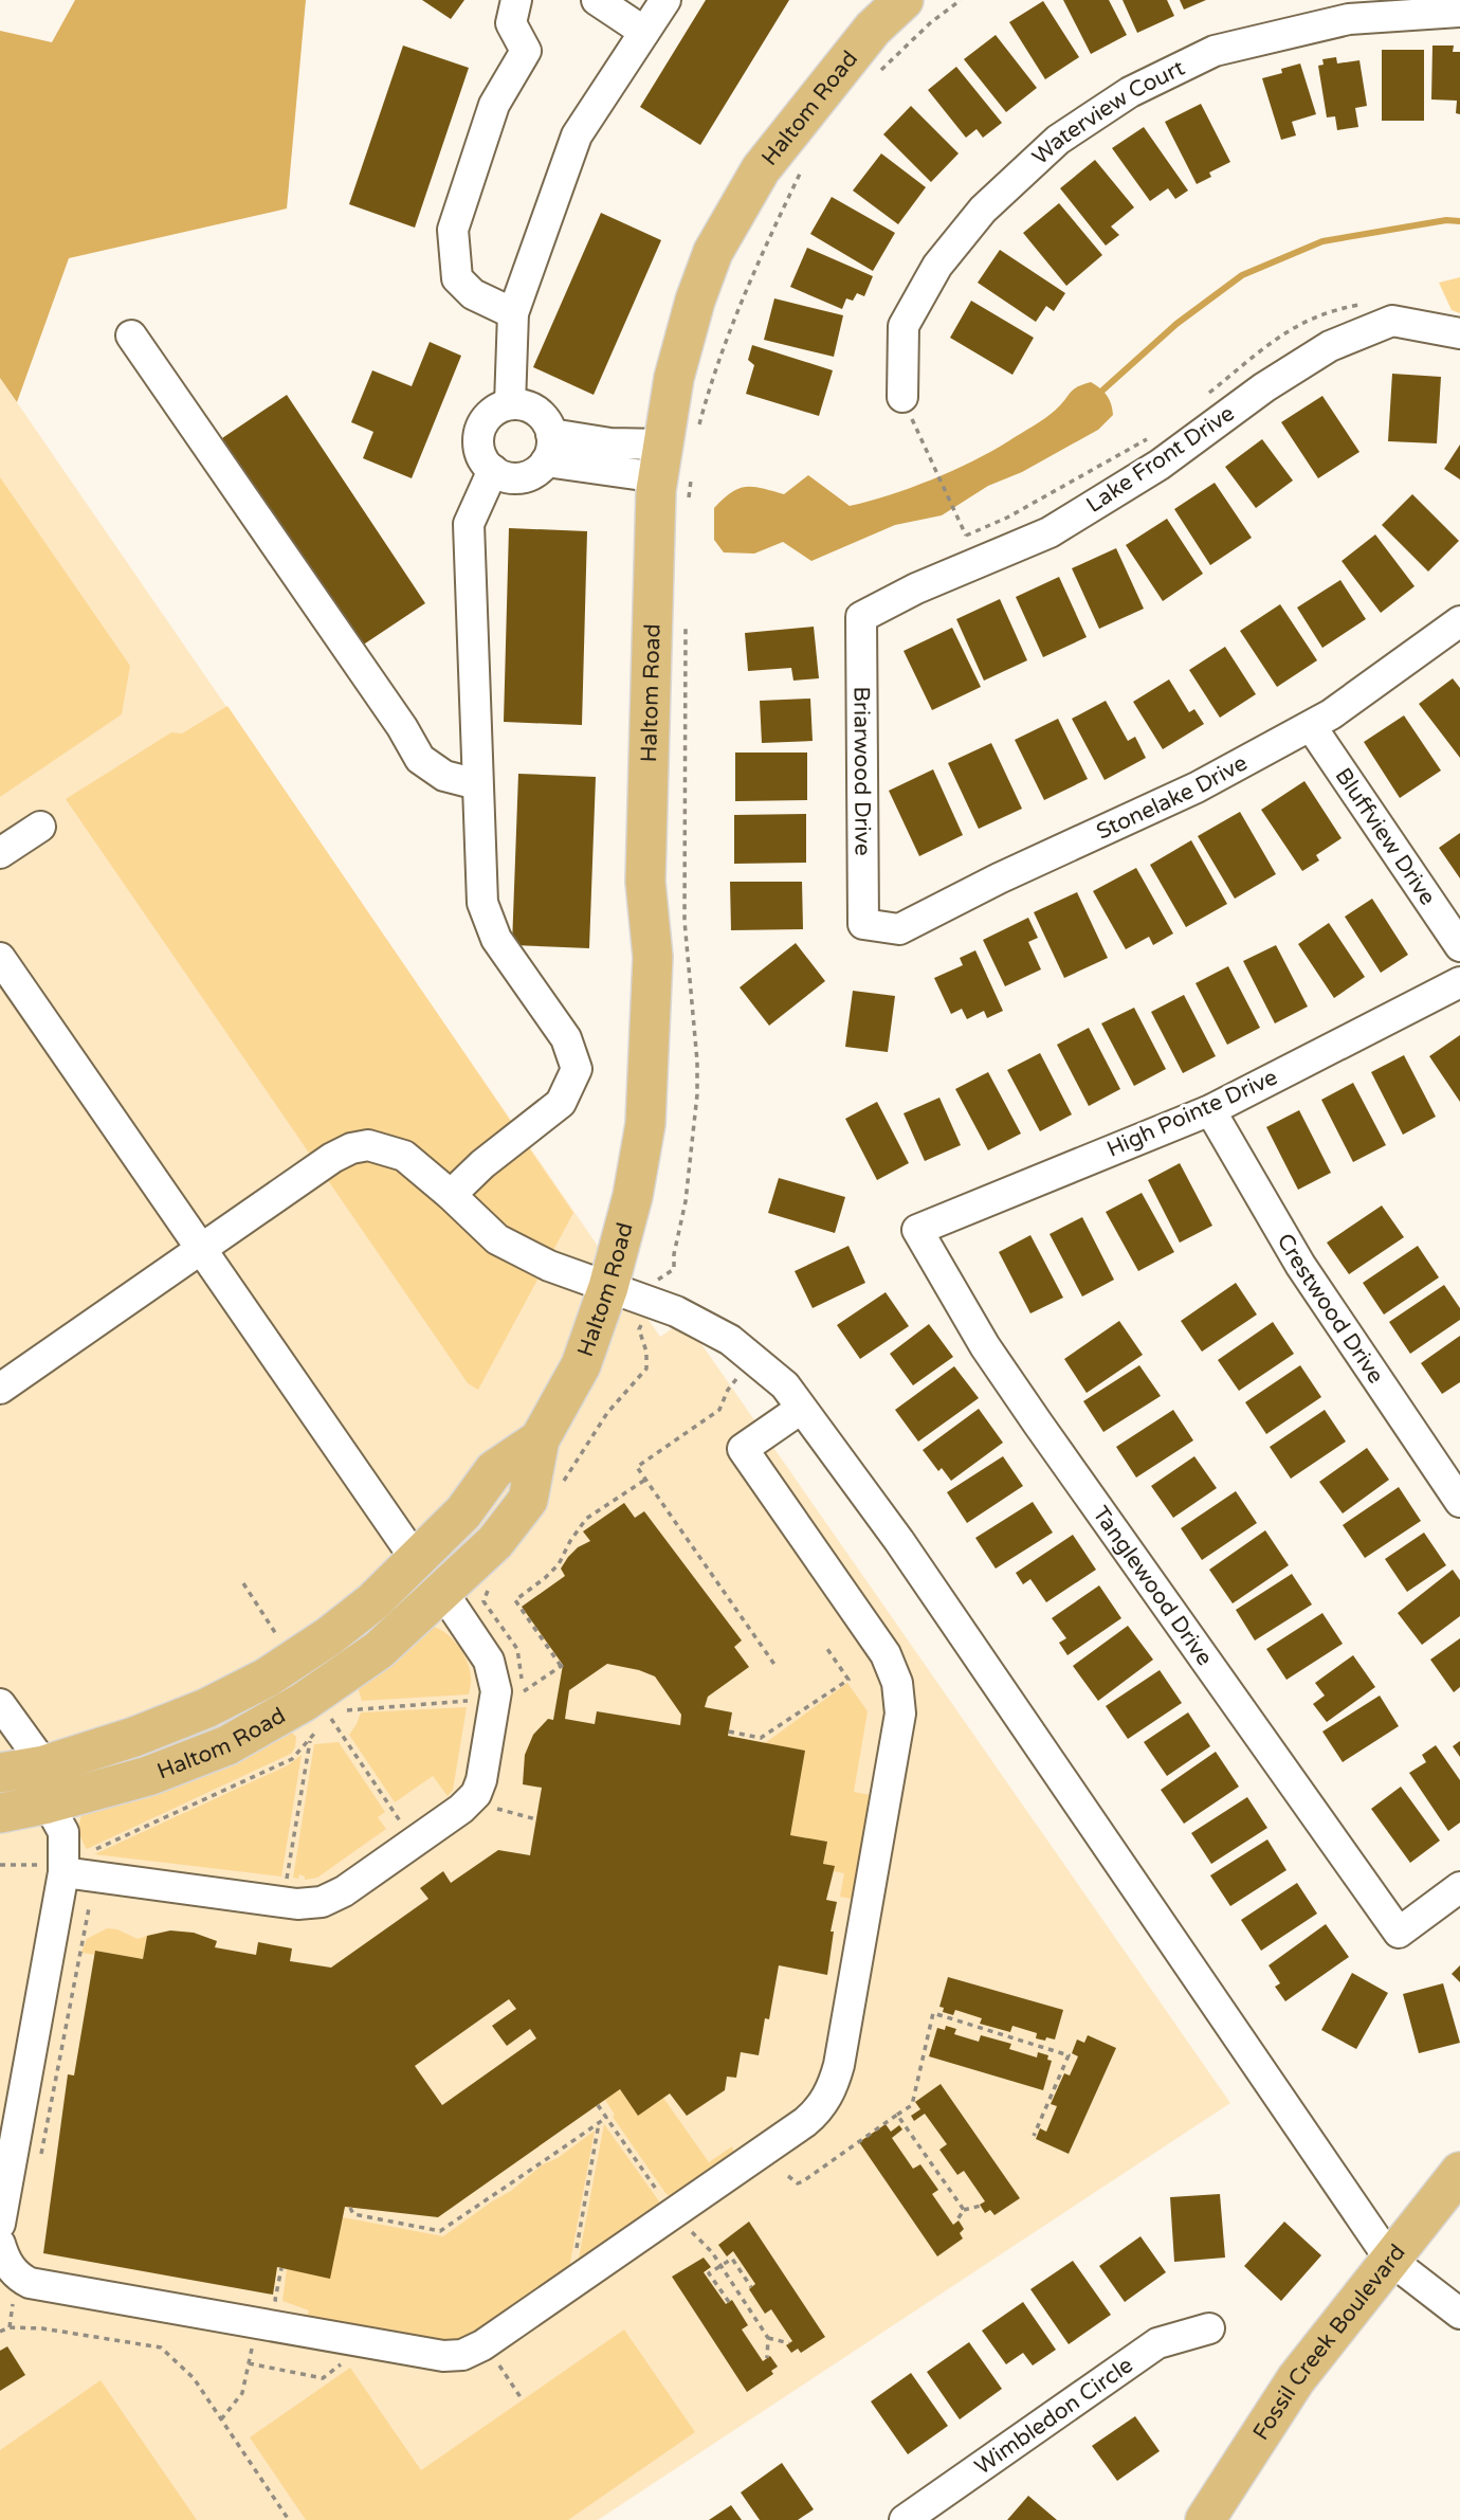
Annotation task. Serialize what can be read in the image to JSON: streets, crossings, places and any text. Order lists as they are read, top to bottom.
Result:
{
  "streets": {
    "main road": ["Haltom Road", "Fossil Creek Boulevard"],
    "street": [
      "Waterview Court",
      "Lake Front Drive",
      "Briarwood Drive",
      "Stonelake Drive",
      "Bluffview Drive",
      "High Pointe Drive",
      "Crestwood Drive",
      "Tanglewood Drive",
      "Wimbledon Circle"
    ]
  },
  "crossings": [
    ["Lake Front Drive", "Briarwood Drive"],
    ["Briarwood Drive", "Stonelake Drive"],
    ["Stonelake Drive", "Bluffview Drive"],
    ["High Pointe Drive", "Crestwood Drive"],
    ["High Pointe Drive", "Tanglewood Drive"]
  ]
}
